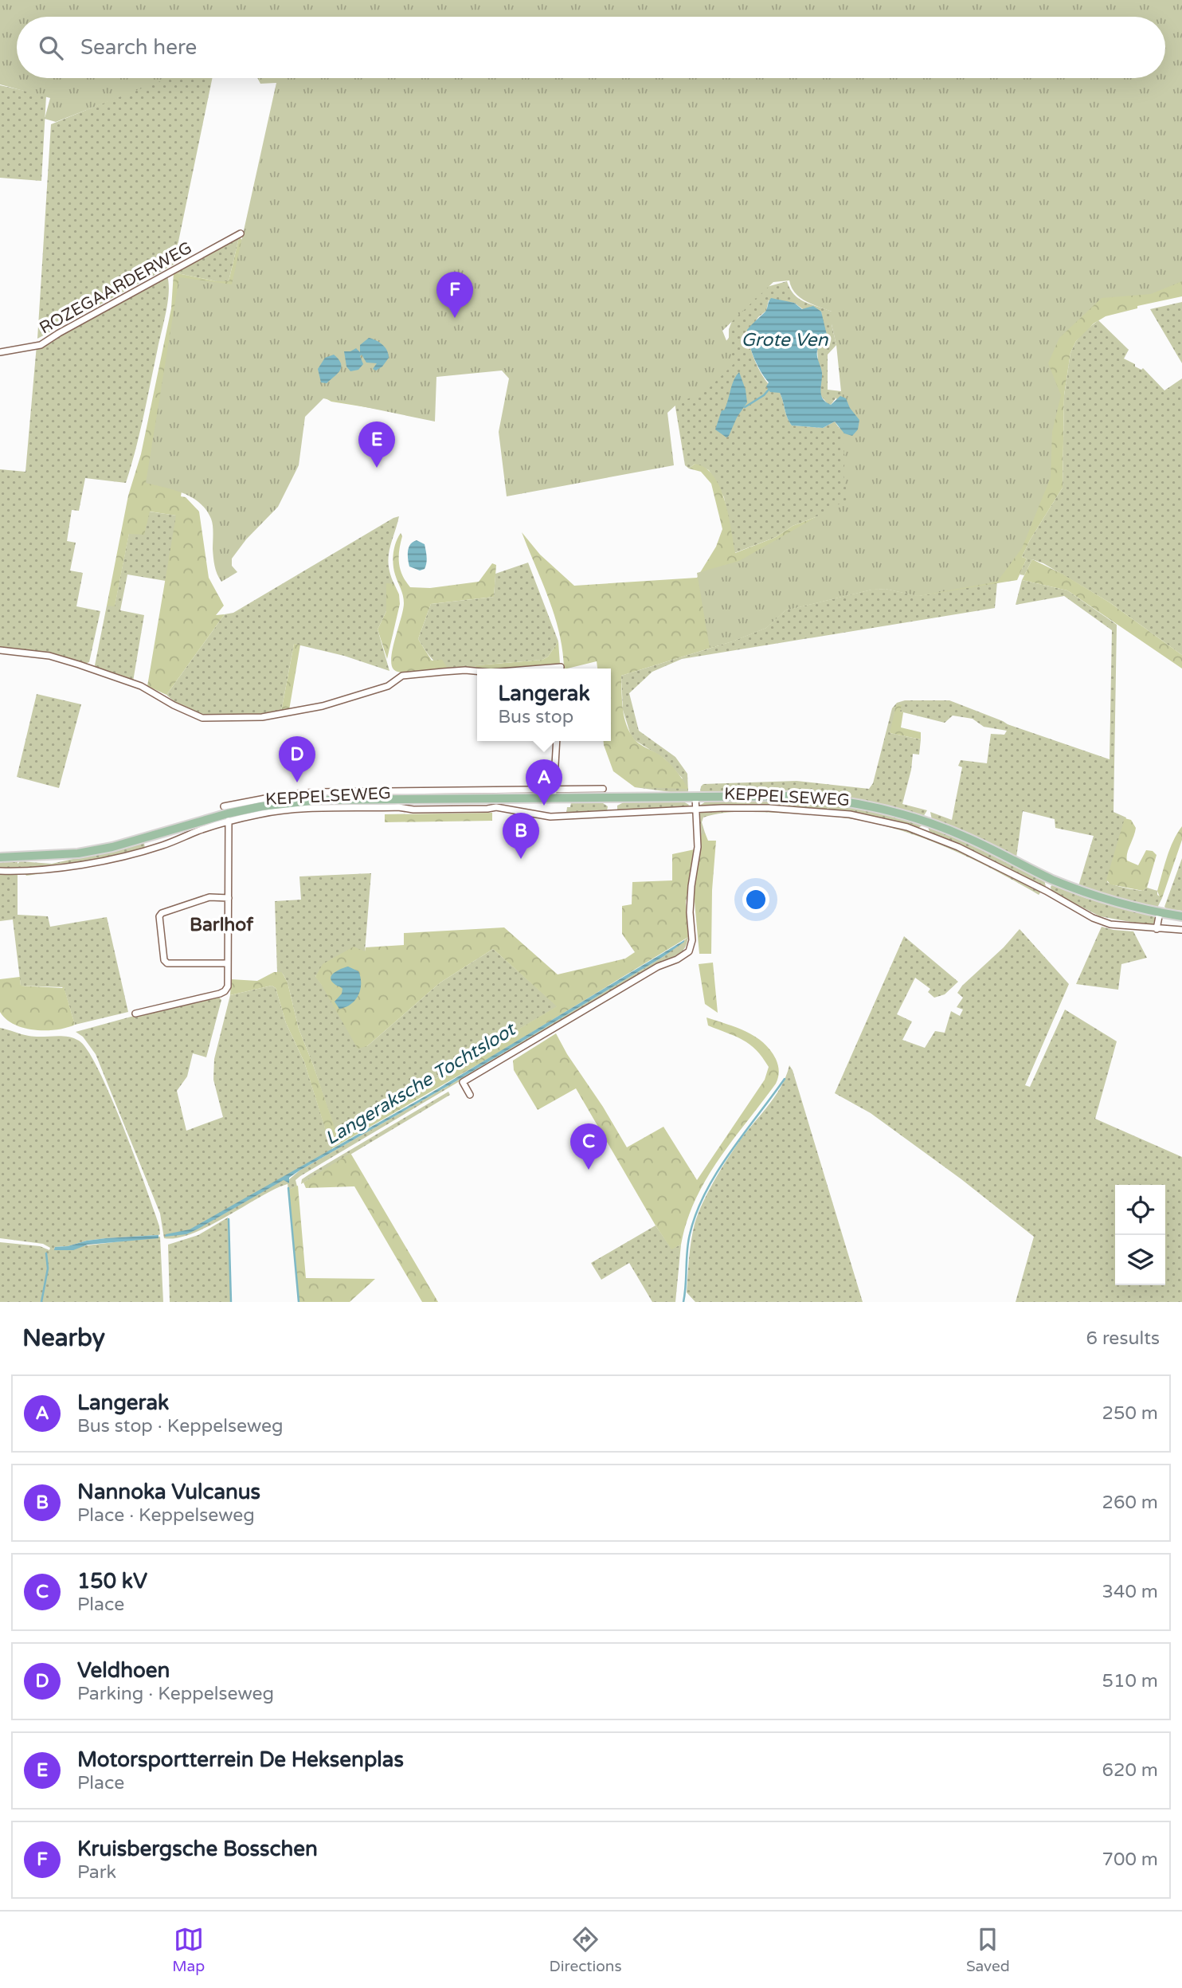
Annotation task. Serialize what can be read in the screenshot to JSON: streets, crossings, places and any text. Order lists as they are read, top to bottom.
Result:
{
  "streets": {
    "main road": ["KEPPELSEWEG"],
    "street": ["ROZEGAARDERWEG"]
  },
  "districts": ["Barlhof"],
  "water": ["Grote Ven", "Langeraksche Tochtsloot"],
  "page": {
    "search": "Search here",
    "pins": [
      "F",
      "E",
      "D",
      "A",
      "B",
      "C"
    ],
    "popup": ["Langerak", "Bus stop"],
    "heading": ["Nearby", "6 results"],
    "list": [
      {
        "mark": "A",
        "name": "Langerak",
        "note": "Bus stop · Keppelseweg",
        "value": "250 m"
      },
      {
        "mark": "B",
        "name": "Nannoka Vulcanus",
        "note": "Place · Keppelseweg",
        "value": "260 m"
      },
      {
        "mark": "C",
        "name": "150 kV",
        "note": "Place",
        "value": "340 m"
      },
      {
        "mark": "D",
        "name": "Veldhoen",
        "note": "Parking · Keppelseweg",
        "value": "510 m"
      },
      {
        "mark": "E",
        "name": "Motorsportterrein De Heksenplas",
        "note": "Place",
        "value": "620 m"
      },
      {
        "mark": "F",
        "name": "Kruisbergsche Bosschen",
        "note": "Park",
        "value": "700 m"
      }
    ],
    "nav": ["Map", "Directions", "Saved"]
  }
}
